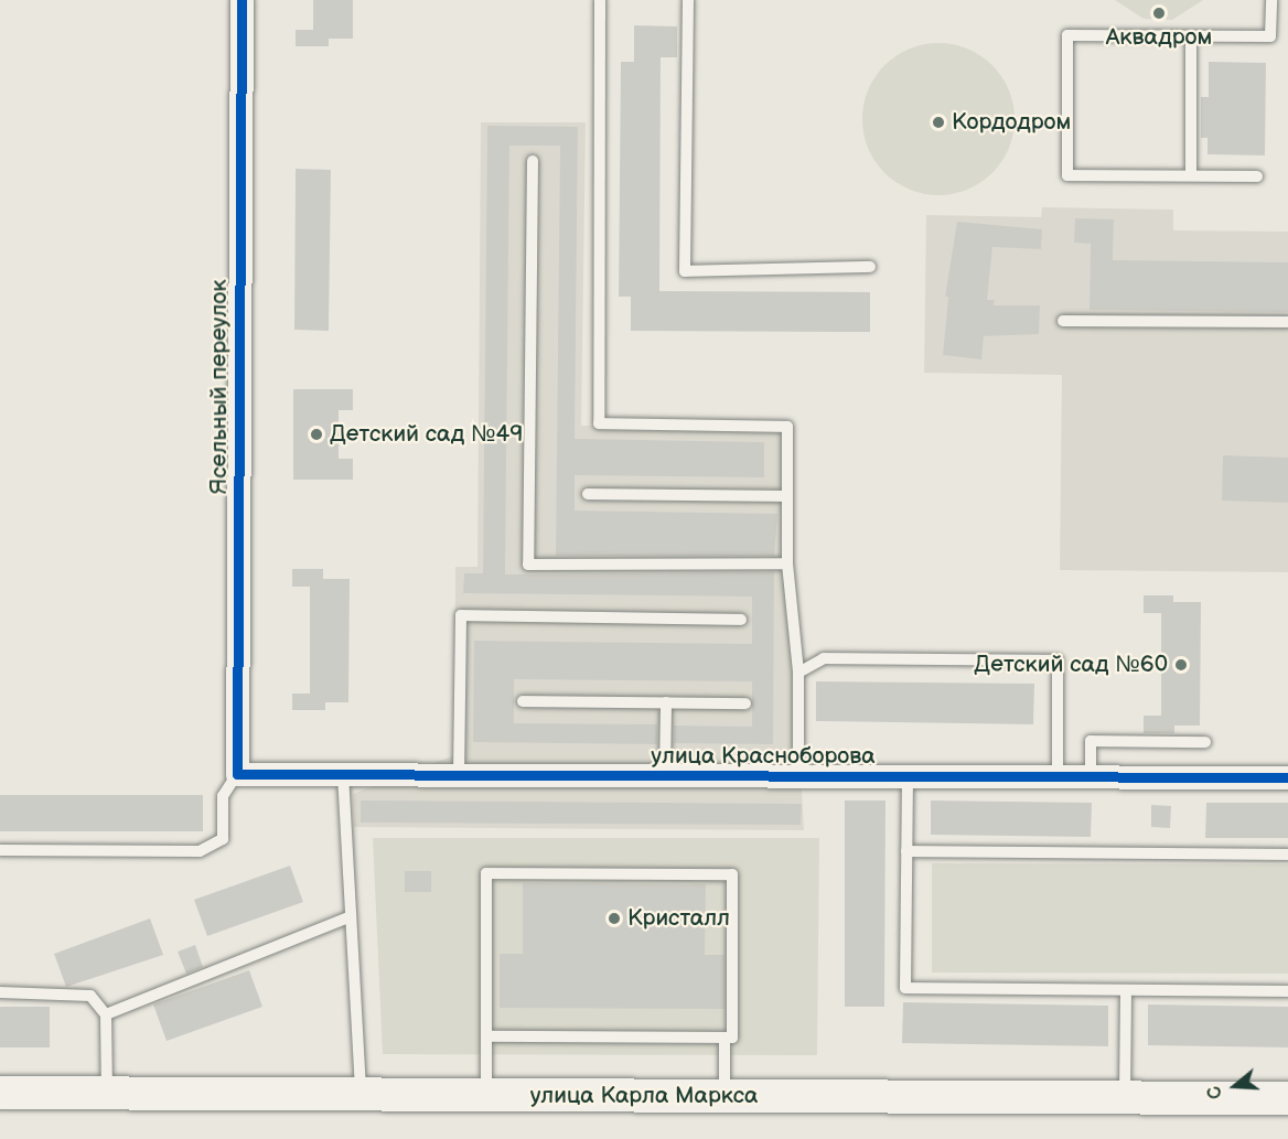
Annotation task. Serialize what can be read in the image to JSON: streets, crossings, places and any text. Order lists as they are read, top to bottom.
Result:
{
  "streets": {
    "main road": ["улица Карла Маркса"],
    "street": ["Ясельный переулок", "улица Красноборова"]
  },
  "crossings": [
    ["Ясельный переулок", "улица Красноборова"]
  ],
  "places": [
    "Аквадром",
    "Кордодром",
    "Детский сад №49",
    "Детский сад №60",
    "Кристалл"
  ],
  "north": "left"
}
